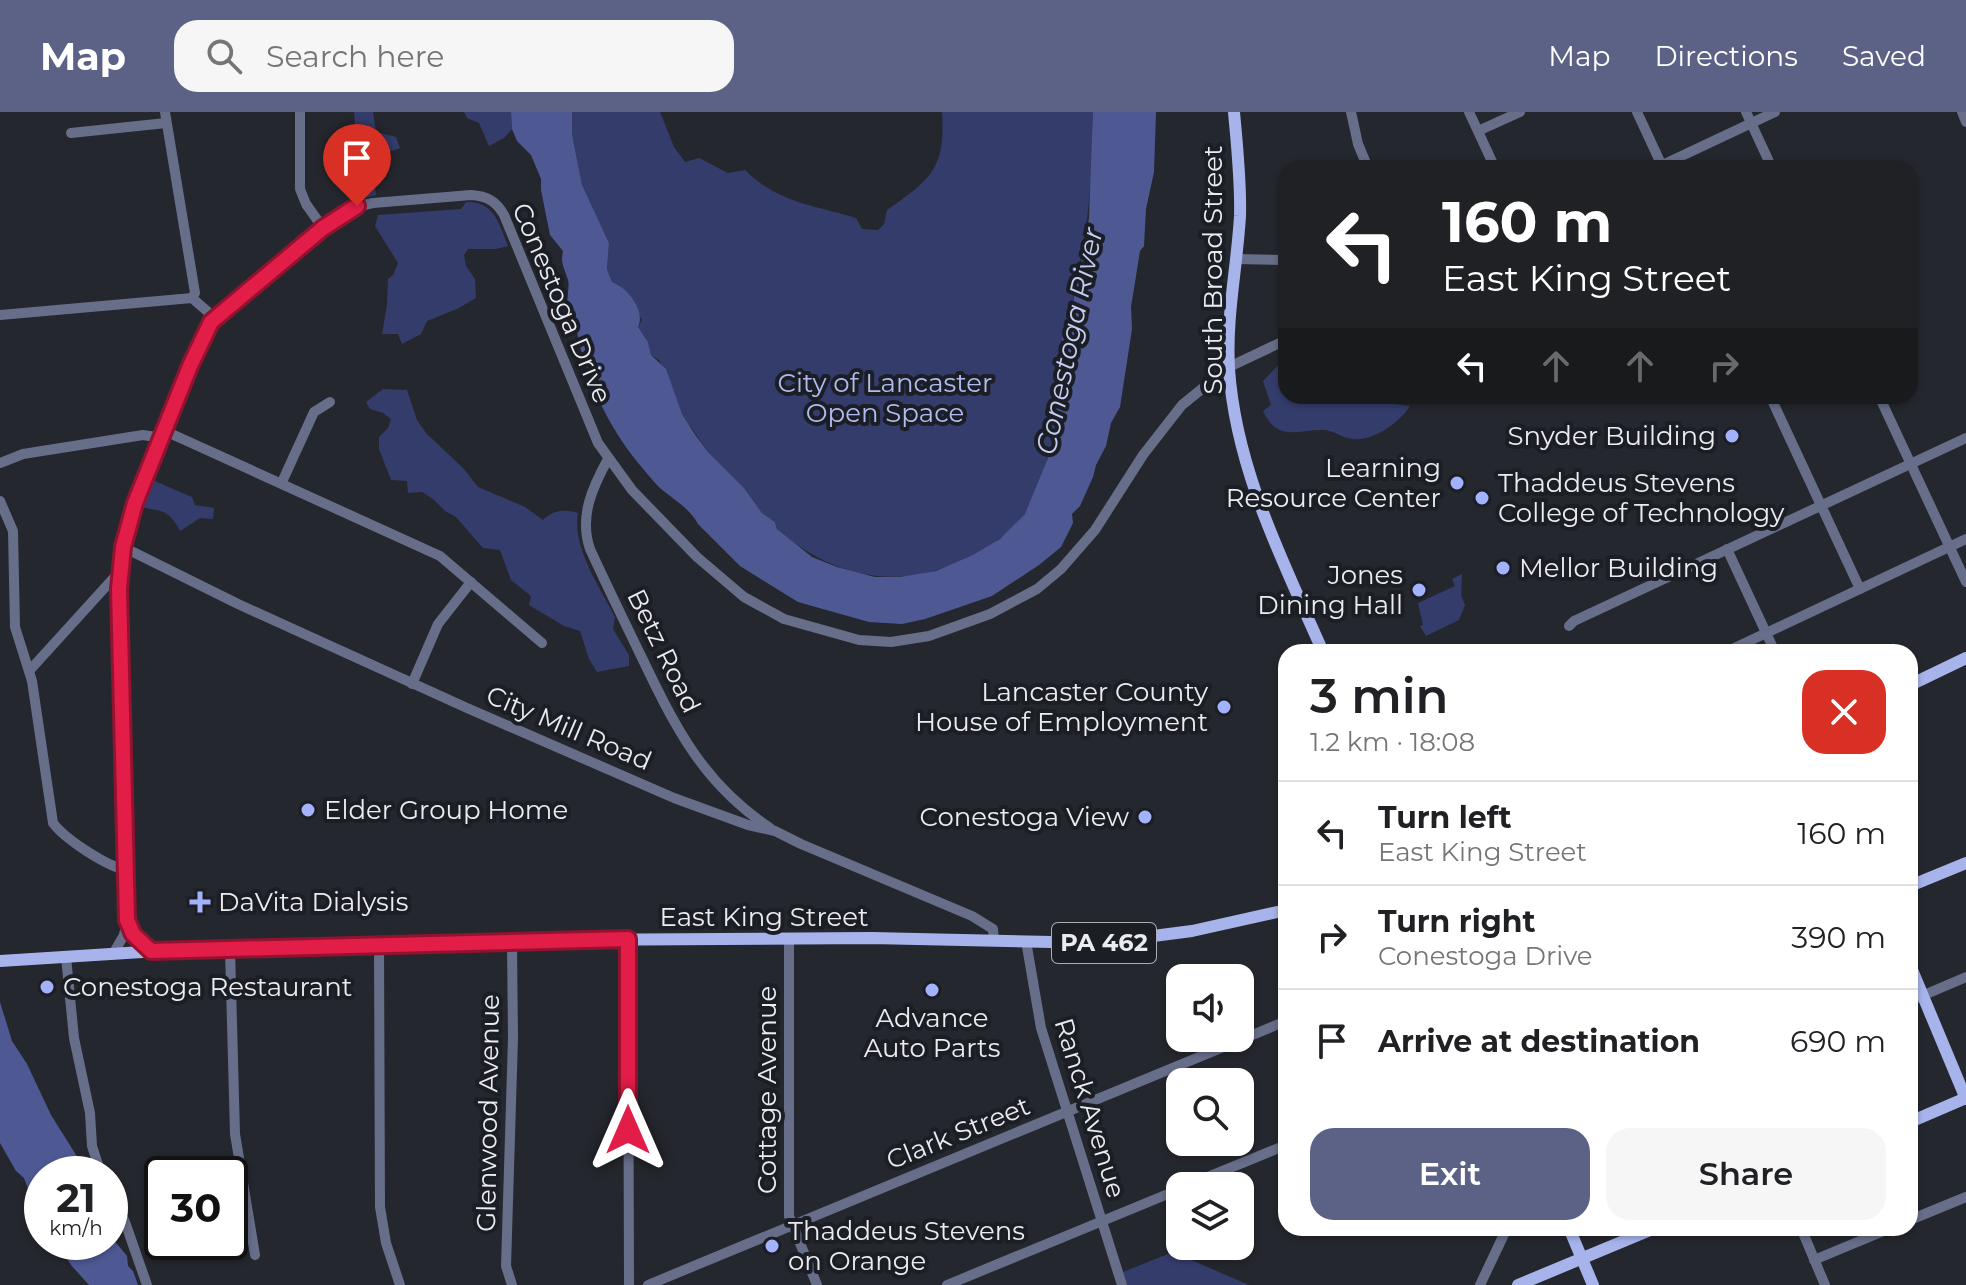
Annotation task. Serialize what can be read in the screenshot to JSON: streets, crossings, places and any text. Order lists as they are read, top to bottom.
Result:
{
  "streets": {
    "main road": ["South Broad Street", "East King Street", "PA 462"],
    "street": [
      "Conestoga Drive",
      "Betz Road",
      "City Mill Road",
      "Cottage Avenue",
      "Ranck Avenue",
      "Glenwood Avenue",
      "Clark Street"
    ]
  },
  "crossings": [
    ["South Broad Street", "Conestoga Drive"],
    ["Conestoga Drive", "Betz Road"],
    ["Conestoga Drive", "City Mill Road"],
    ["Conestoga Drive", "East King Street"],
    ["Betz Road", "City Mill Road"],
    ["City Mill Road", "East King Street"],
    ["East King Street", "Cottage Avenue"],
    ["East King Street", "Ranck Avenue"],
    ["East King Street", "Glenwood Avenue"],
    ["Cottage Avenue", "Clark Street"],
    ["Ranck Avenue", "Clark Street"]
  ],
  "water": ["Conestoga River"],
  "parks": ["City of Lancaster Open Space"],
  "places": {
    "other": [
      "Snyder Building",
      "Learning Resource Center",
      "Thaddeus Stevens College of Technology",
      "Mellor Building",
      "Jones Dining Hall",
      "Lancaster County House of Employment",
      "Elder Group Home",
      "Conestoga View",
      "Conestoga Restaurant",
      "Advance Auto Parts",
      "Thaddeus Stevens on Orange"
    ],
    "health": ["DaVita Dialysis"]
  },
  "page": {
    "header": "Map",
    "search": "Search here",
    "nav": ["Map", "Directions", "Saved"],
    "turn": ["160 m", "East King Street"],
    "heading": ["3 min", "1.2 km · 18:08"],
    "list": [
      {
        "name": "Turn left",
        "note": "East King Street",
        "value": "160 m"
      },
      {
        "name": "Turn right",
        "note": "Conestoga Drive",
        "value": "390 m"
      },
      {
        "name": "Arrive at destination",
        "value": "690 m"
      }
    ],
    "buttons": ["Exit", "Share"],
    "speed": "21 km/h",
    "limit": "30"
  }
}
